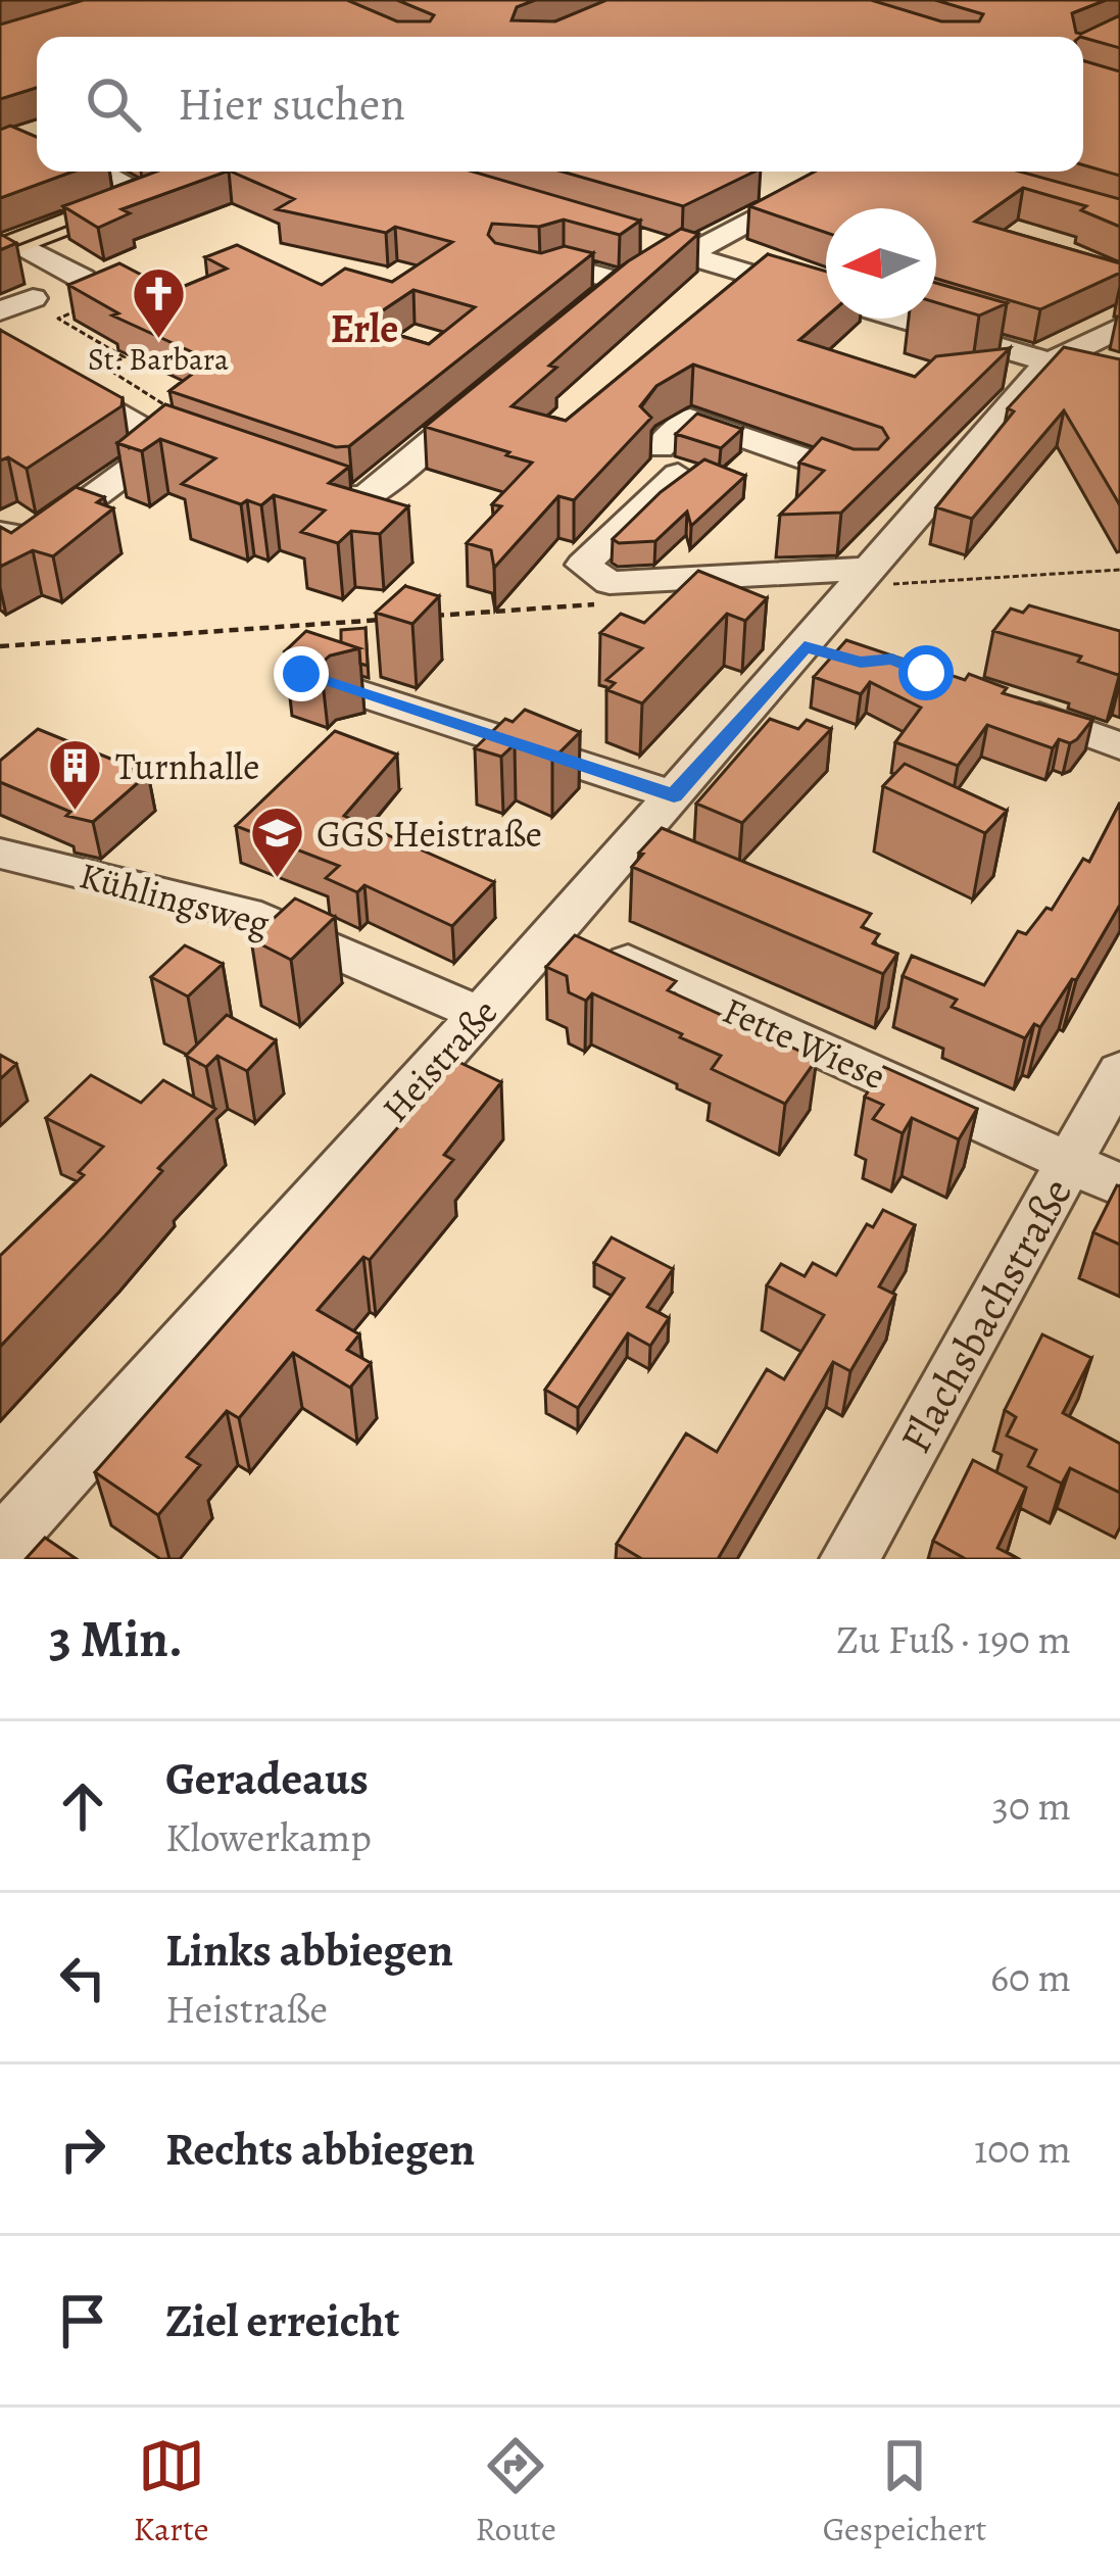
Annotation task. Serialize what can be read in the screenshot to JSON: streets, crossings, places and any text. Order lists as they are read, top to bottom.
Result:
{
  "streets": {
    "street": [
      "Kühlingsweg",
      "Fette Wiese",
      "Heistraße",
      "Flachsbachstraße"
    ]
  },
  "crossings": [
    ["Kühlingsweg", "Heistraße"],
    ["Fette Wiese", "Heistraße"],
    ["Fette Wiese", "Flachsbachstraße"]
  ],
  "districts": ["Erle"],
  "places": {
    "church": ["St. Barbara"],
    "building": ["Turnhalle"],
    "school or university": ["GGS Heistraße"]
  },
  "north": "left",
  "page": {
    "search": "Hier suchen",
    "heading": ["3 Min.", "Zu Fuß · 190 m"],
    "list": [
      ["Geradeaus", "Klowerkamp", "30 m"],
      ["Links abbiegen", "Heistraße", "60 m"],
      ["Rechts abbiegen", "100 m"],
      "Ziel erreicht"
    ],
    "nav": ["Karte", "Route", "Gespeichert"]
  }
}
